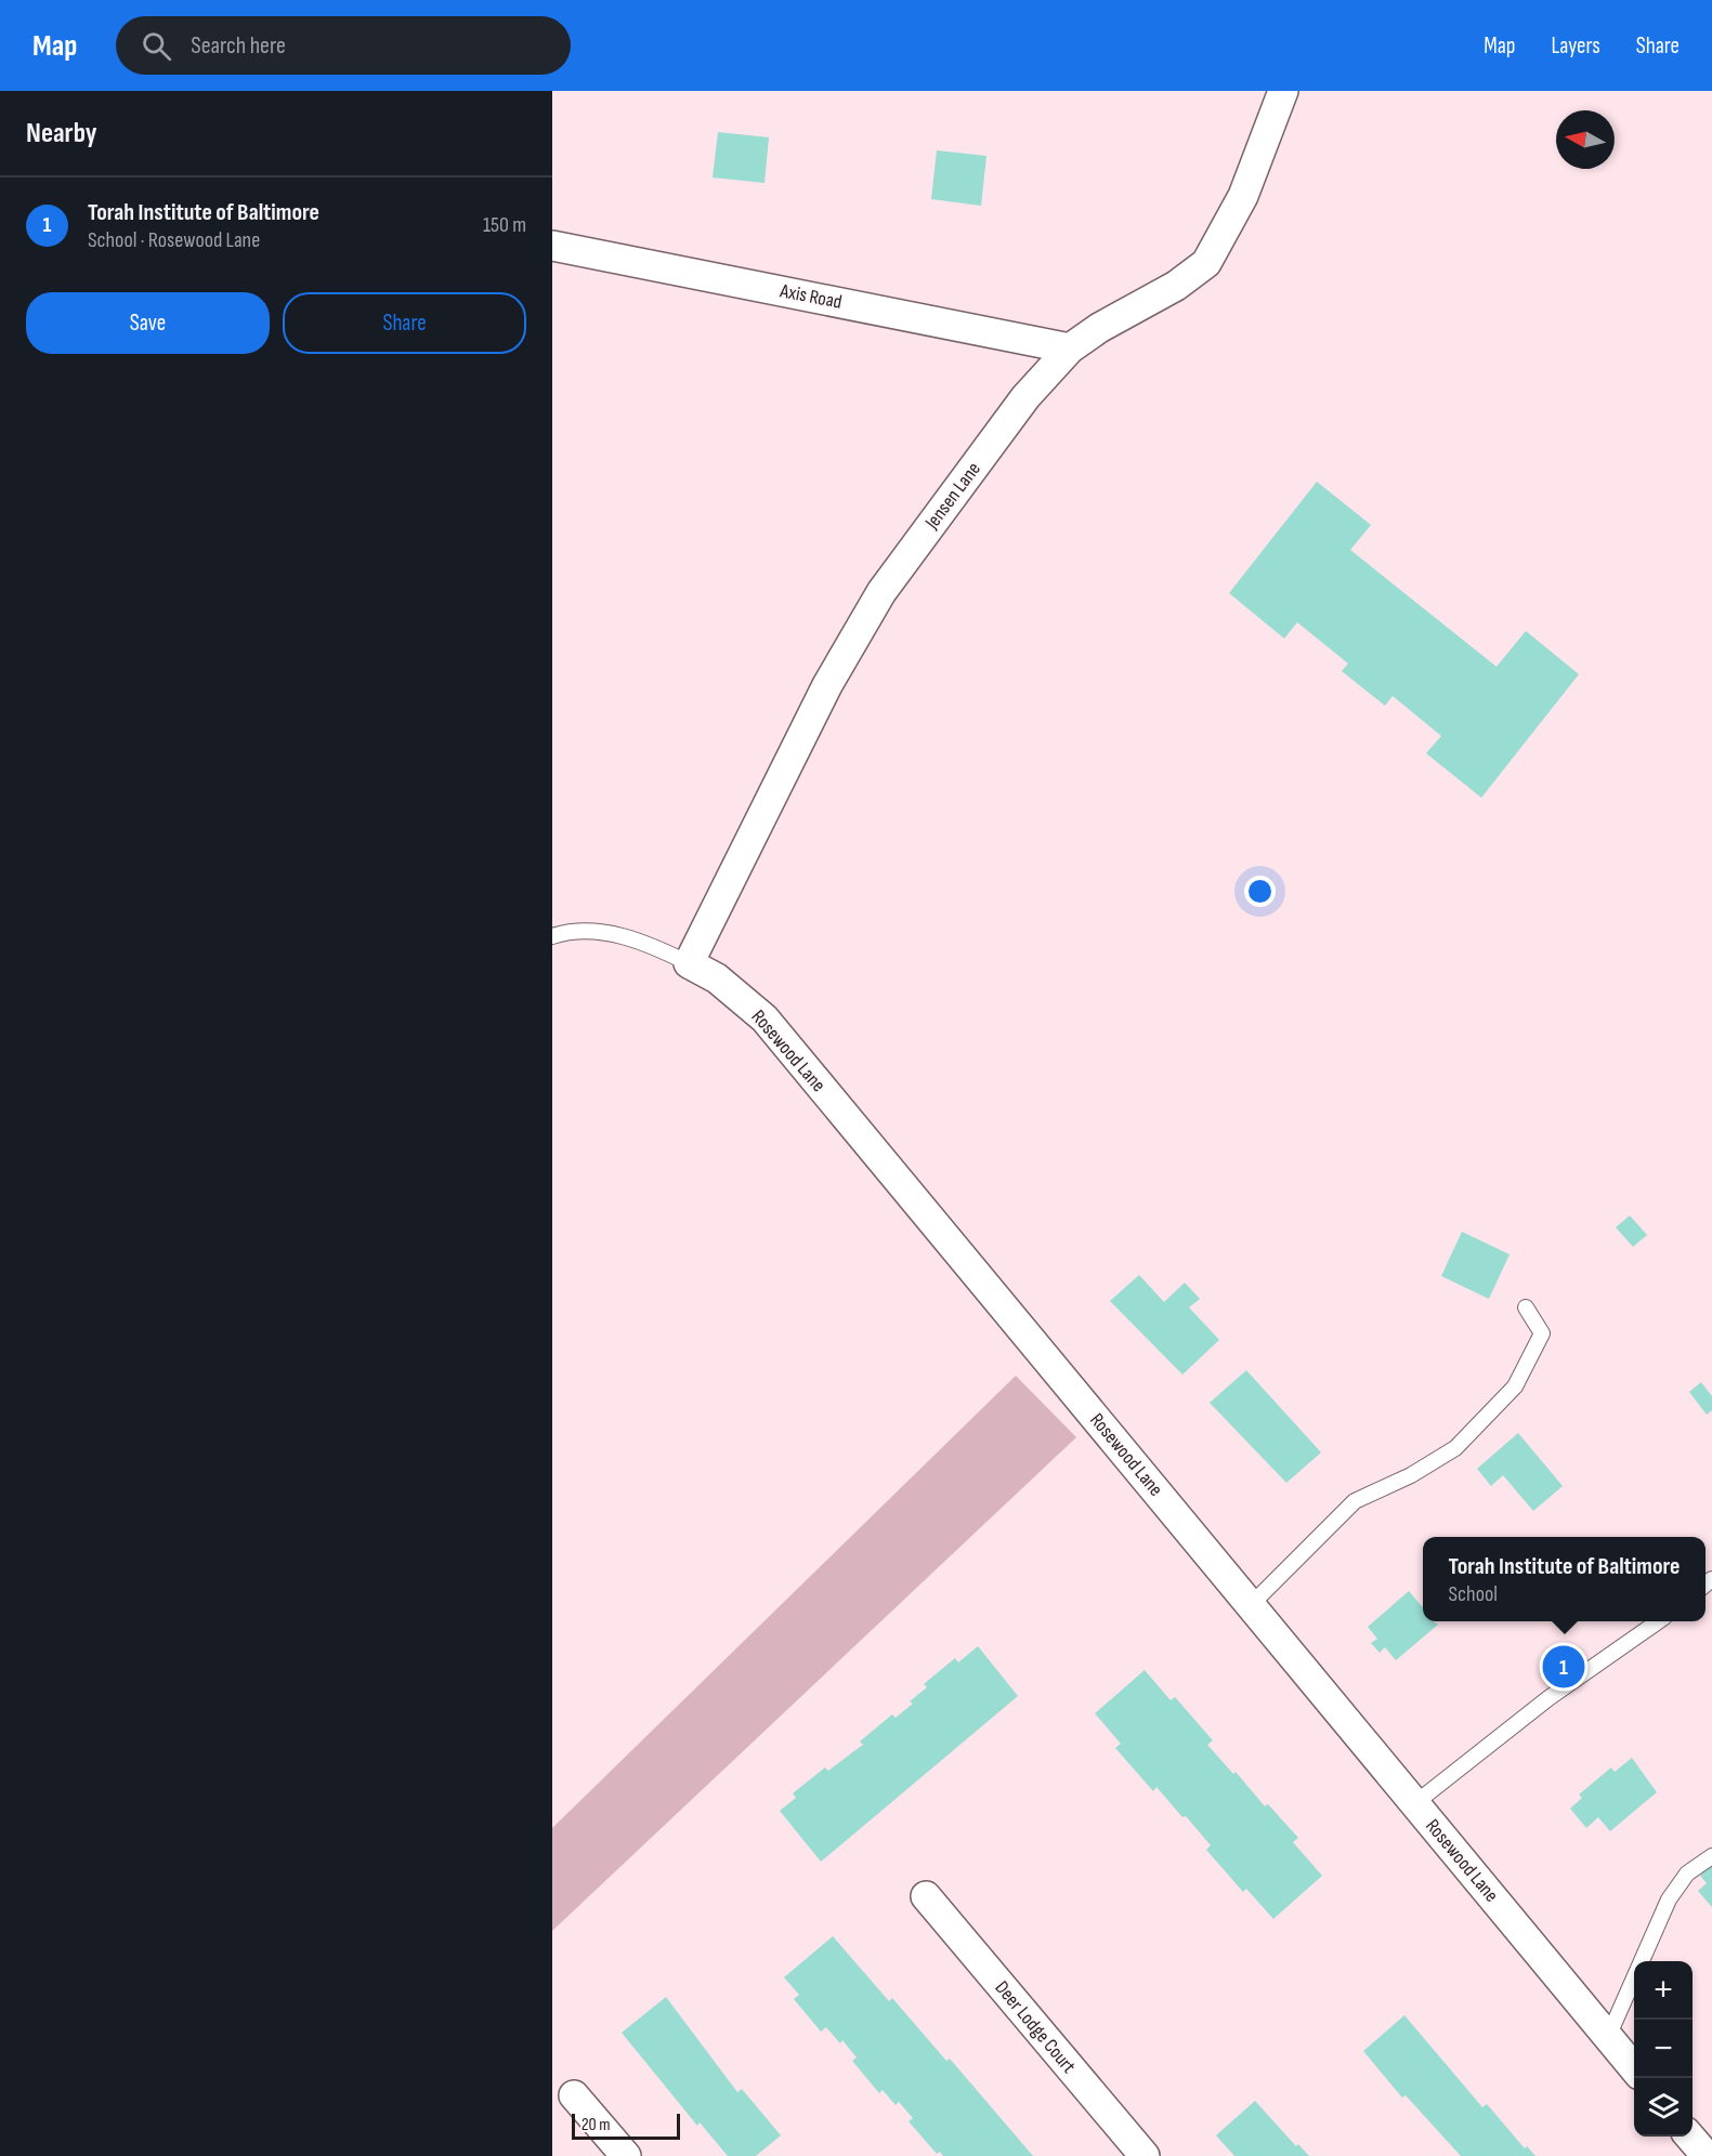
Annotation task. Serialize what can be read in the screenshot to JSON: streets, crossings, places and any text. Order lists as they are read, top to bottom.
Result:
{
  "streets": {
    "street": [
      "Axis Road",
      "Jensen Lane",
      "Rosewood Lane",
      "Deer Lodge Court"
    ]
  },
  "crossings": [
    ["Axis Road", "Jensen Lane"],
    ["Jensen Lane", "Rosewood Lane"]
  ],
  "scale_bar": "20 m",
  "north": "left",
  "page": {
    "header": "Map",
    "search": "Search here",
    "nav": ["Map", "Layers", "Share"],
    "heading": "Nearby",
    "list": [
      {
        "mark": "1",
        "name": "Torah Institute of Baltimore",
        "note": "School · Rosewood Lane",
        "value": "150 m"
      }
    ],
    "buttons": ["Save", "Share"],
    "popup": ["Torah Institute of Baltimore", "School"],
    "pins": "1",
    "map_buttons": ["+", "−"],
    "scale": "20 m"
  }
}
